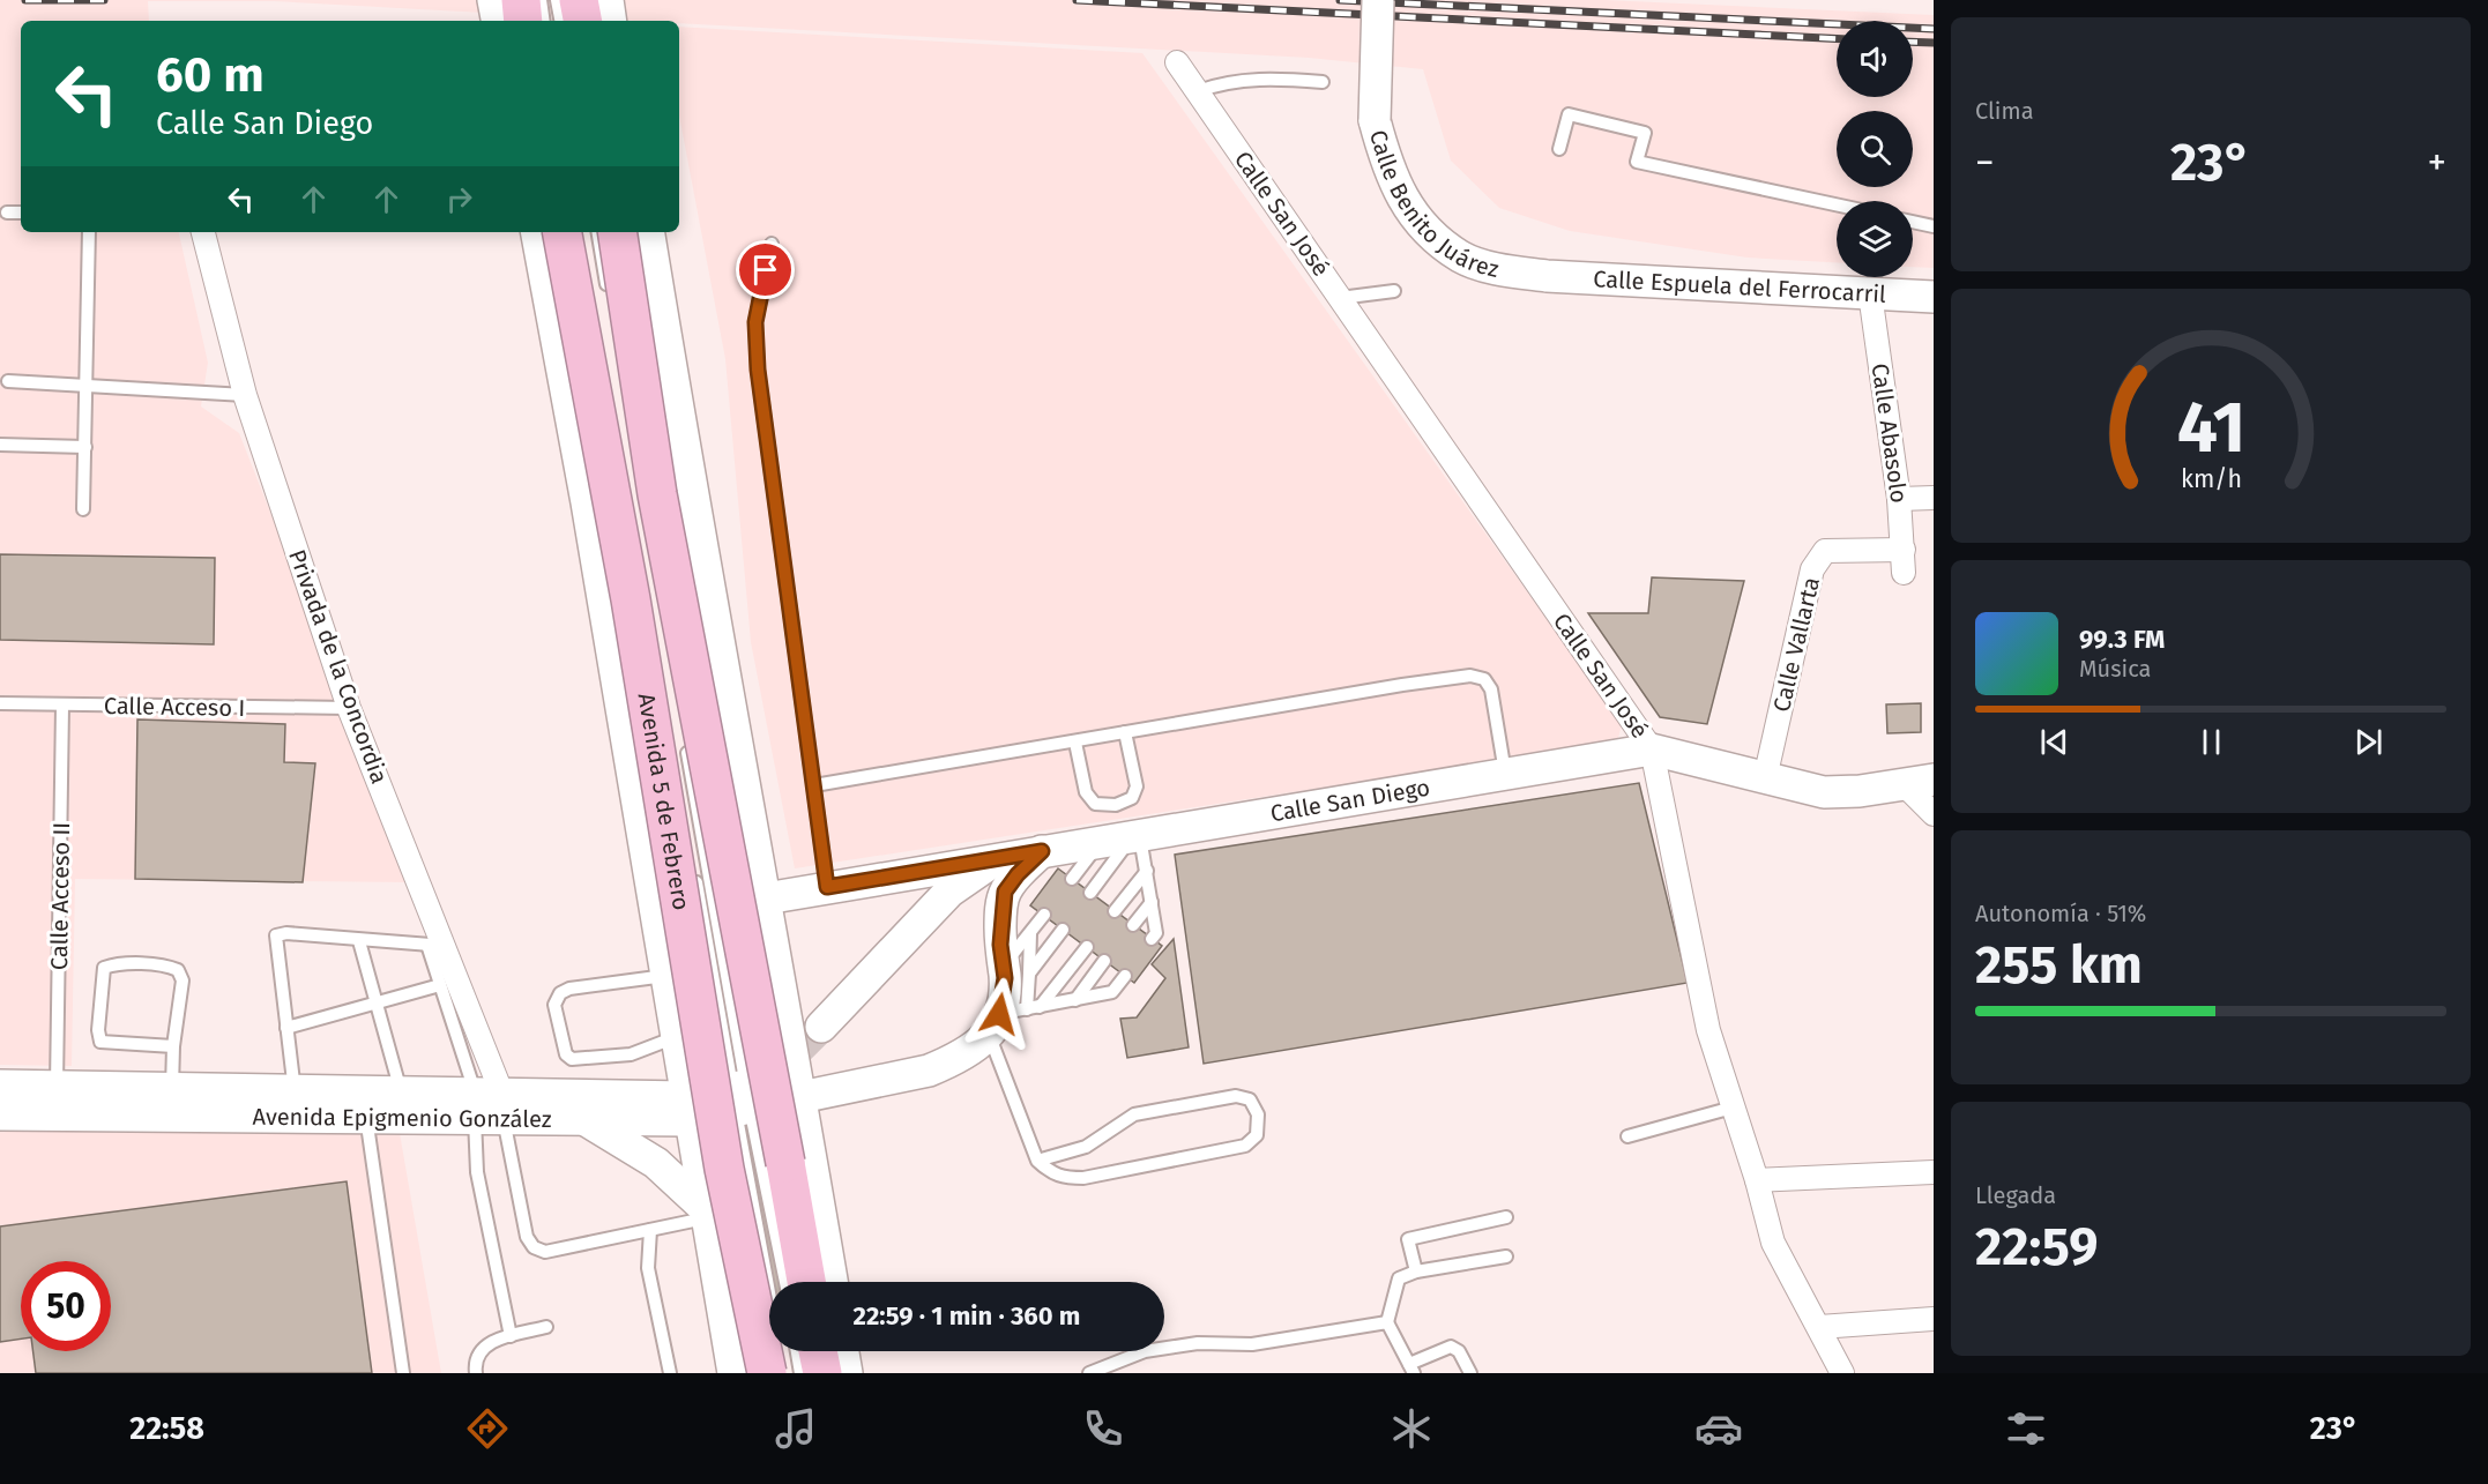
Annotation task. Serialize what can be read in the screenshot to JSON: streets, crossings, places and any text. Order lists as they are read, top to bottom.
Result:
{
  "streets": {
    "highway": ["Avenida 5 de Febrero"],
    "main road": [
      "Calle Benito Juárez",
      "Calle Espuela del Ferrocarril",
      "Calle San Diego",
      "Avenida Epigmenio González"
    ],
    "street": [
      "Calle San José",
      "Calle Abasolo",
      "Calle Vallarta",
      "Privada de la Concordia"
    ],
    "lane": ["Calle Acceso I", "Calle Acceso II"]
  },
  "crossings": [
    ["Calle Benito Juárez", "Calle Espuela del Ferrocarril"],
    ["Calle San José", "Calle San Diego"],
    ["Calle Espuela del Ferrocarril", "Calle Abasolo"],
    ["Calle Abasolo", "Calle Vallarta"],
    ["Calle Vallarta", "Calle San Diego"],
    ["Privada de la Concordia", "Calle Acceso I"],
    ["Privada de la Concordia", "Avenida Epigmenio González"],
    ["Calle Acceso I", "Calle Acceso II"],
    ["Avenida 5 de Febrero", "Avenida Epigmenio González"],
    ["Calle Acceso II", "Avenida Epigmenio González"]
  ],
  "page": {
    "tile": [
      "Clima",
      ["Autonomía · 51%", "255 km"],
      ["Llegada", "22:59"]
    ],
    "turn": ["60 m", "Calle San Diego"],
    "heat": ["−", "23°", "+"],
    "song": ["99.3 FM", "Música"],
    "limit": "50",
    "trip": "22:59 · 1 min · 360 m",
    "tabs": ["22:58", "23°"],
    "gauge": ["41", "km/h"]
  }
}
